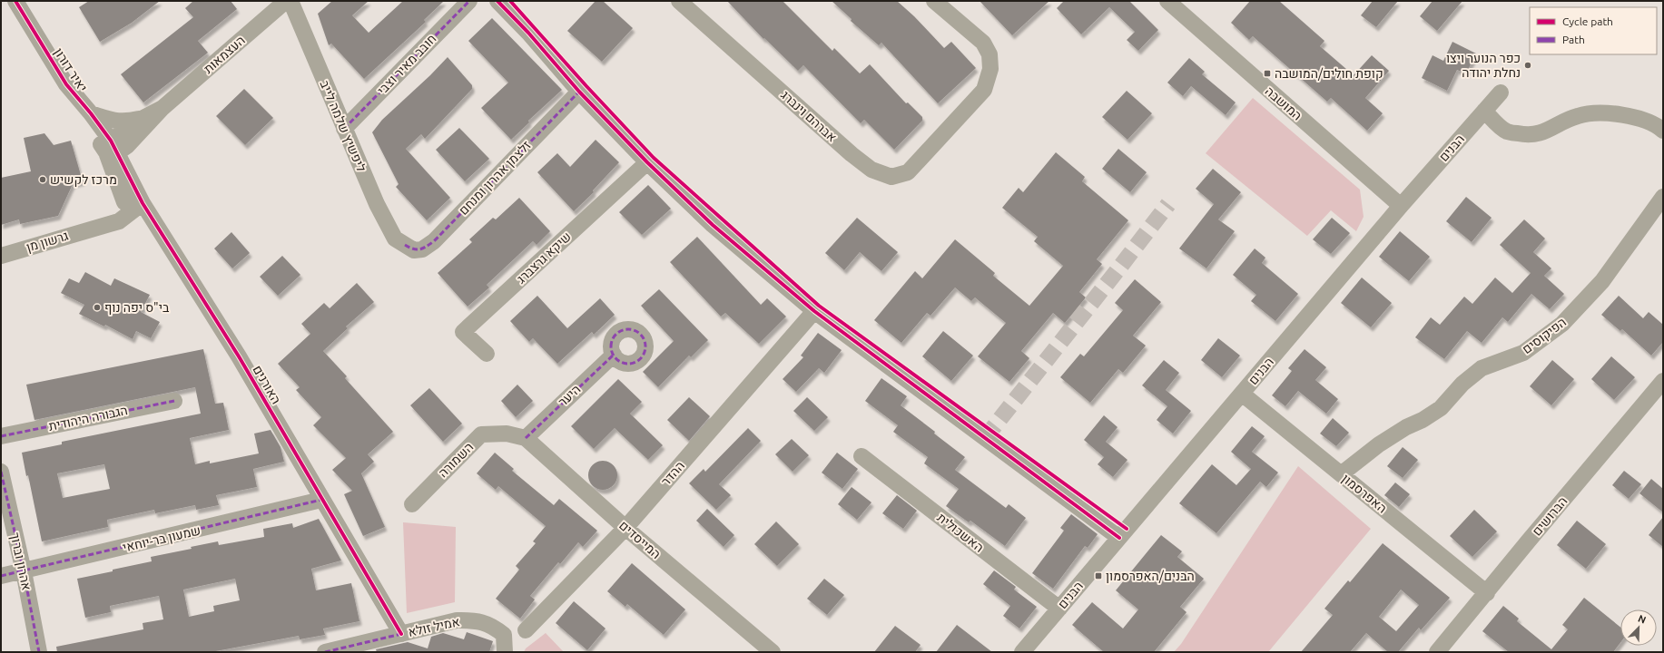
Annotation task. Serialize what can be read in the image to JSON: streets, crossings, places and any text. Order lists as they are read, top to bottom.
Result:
{
  "streets": {
    "street": [
      "העצמאות",
      "חובב מאיר וצבי",
      "יאיר דורון",
      "המושבה",
      "אברהם וינברג",
      "ליפשיץ שלמה לייב",
      "הבנים",
      "זלצמן אהרון ומנחם",
      "גרשון מן",
      "שיקא גרצברג",
      "הפיקוסים",
      "האורנים",
      "היער",
      "הגבורה היהודית",
      "השמורה",
      "ההדר",
      "האפרסמון",
      "הברושים",
      "האשכולית",
      "שמעון בר-יוחאי",
      "המייסדים",
      "אהרון וברוך",
      "אמיל זולא"
    ]
  },
  "crossings": [
    ["העצמאות", "יאיר דורון"],
    ["העצמאות", "האורנים"],
    ["חובב מאיר וצבי", "ליפשיץ שלמה לייב"],
    ["יאיר דורון", "האורנים"],
    ["המושבה", "הבנים"],
    ["ליפשיץ שלמה לייב", "זלצמן אהרון ומנחם"],
    ["הבנים", "האפרסמון"],
    ["הבנים", "האשכולית"],
    ["גרשון מן", "האורנים"],
    ["הפיקוסים", "האפרסמון"],
    ["האורנים", "שמעון בר-יוחאי"],
    ["האורנים", "אמיל זולא"],
    ["היער", "השמורה"],
    ["היער", "המייסדים"],
    ["השמורה", "המייסדים"],
    ["ההדר", "המייסדים"],
    ["האפרסמון", "הברושים"],
    ["שמעון בר-יוחאי", "אהרון וברוך"]
  ],
  "places": {
    "other": ["כפר הנוער ויצו נחלת יהודה", "מרכז לקשיש", "בי\"ס יפה נוף"],
    "transit": ["קופת חולים/המושבה", "הבנים/האפרסמון"]
  },
  "legend": ["Cycle path", "Path"],
  "north": "top right"
}
